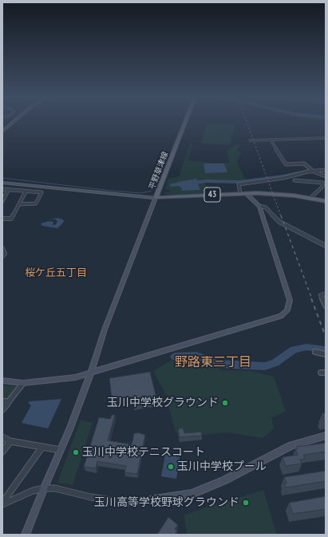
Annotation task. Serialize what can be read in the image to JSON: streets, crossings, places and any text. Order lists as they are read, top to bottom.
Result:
{
  "streets": {
    "main road": ["平野草津線", "43"]
  },
  "districts": ["桜ケ丘五丁目", "野路東三丁目"],
  "places": [
    "玉川中学校グラウンド",
    "玉川中学校テニスコート",
    "玉川中学校プール",
    "玉川高等学校野球グラウンド"
  ]
}
